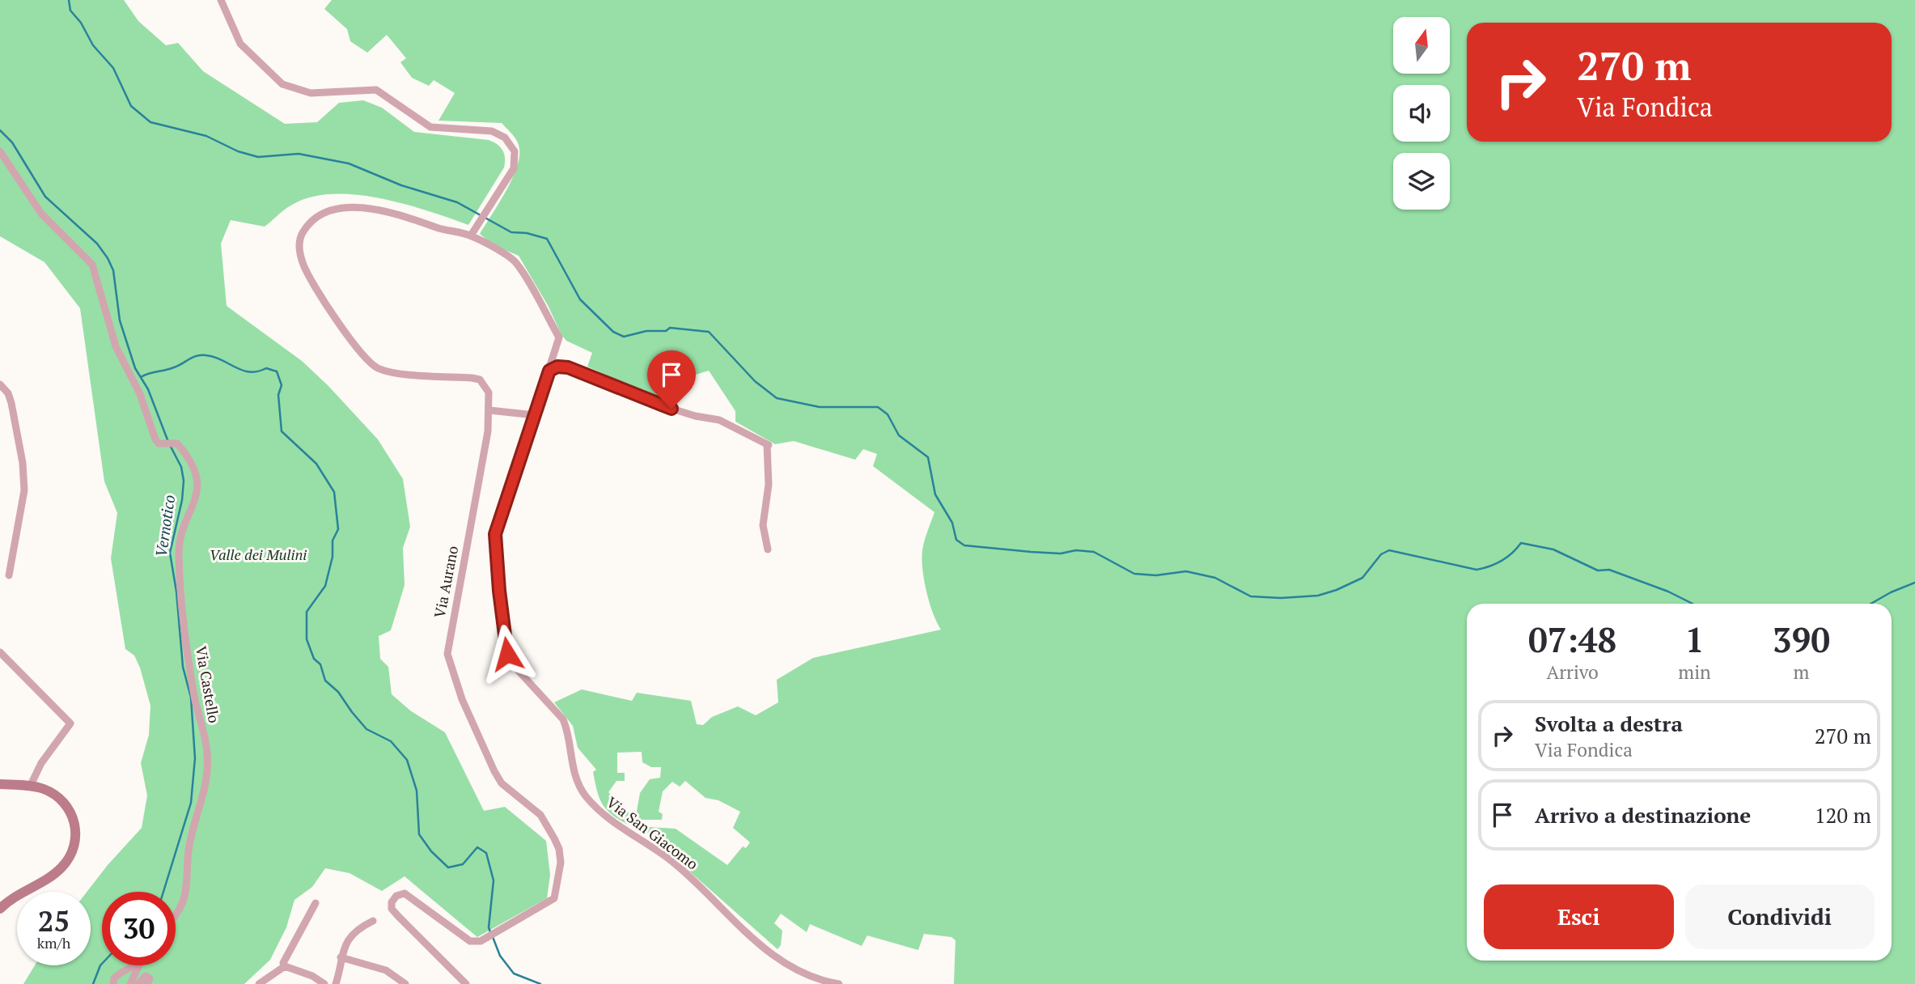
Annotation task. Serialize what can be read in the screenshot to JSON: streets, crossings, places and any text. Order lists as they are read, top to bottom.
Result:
{
  "streets": {
    "street": ["Via Aurano", "Via Castello", "Via San Giacomo"]
  },
  "crossings": [
    ["Via Aurano", "Via San Giacomo"]
  ],
  "water": ["Vernotico"],
  "parks": ["Valle dei Mulini"],
  "north": "top",
  "page": {
    "turn": ["270 m", "Via Fondica"],
    "eta": [
      "07:48",
      "Arrivo",
      "1",
      "min",
      "390",
      "m"
    ],
    "list": [
      {
        "name": "Svolta a destra",
        "note": "Via Fondica",
        "value": "270 m"
      },
      {
        "name": "Arrivo a destinazione",
        "value": "120 m"
      }
    ],
    "buttons": ["Esci", "Condividi"],
    "speed": "25 km/h",
    "limit": "30"
  }
}
